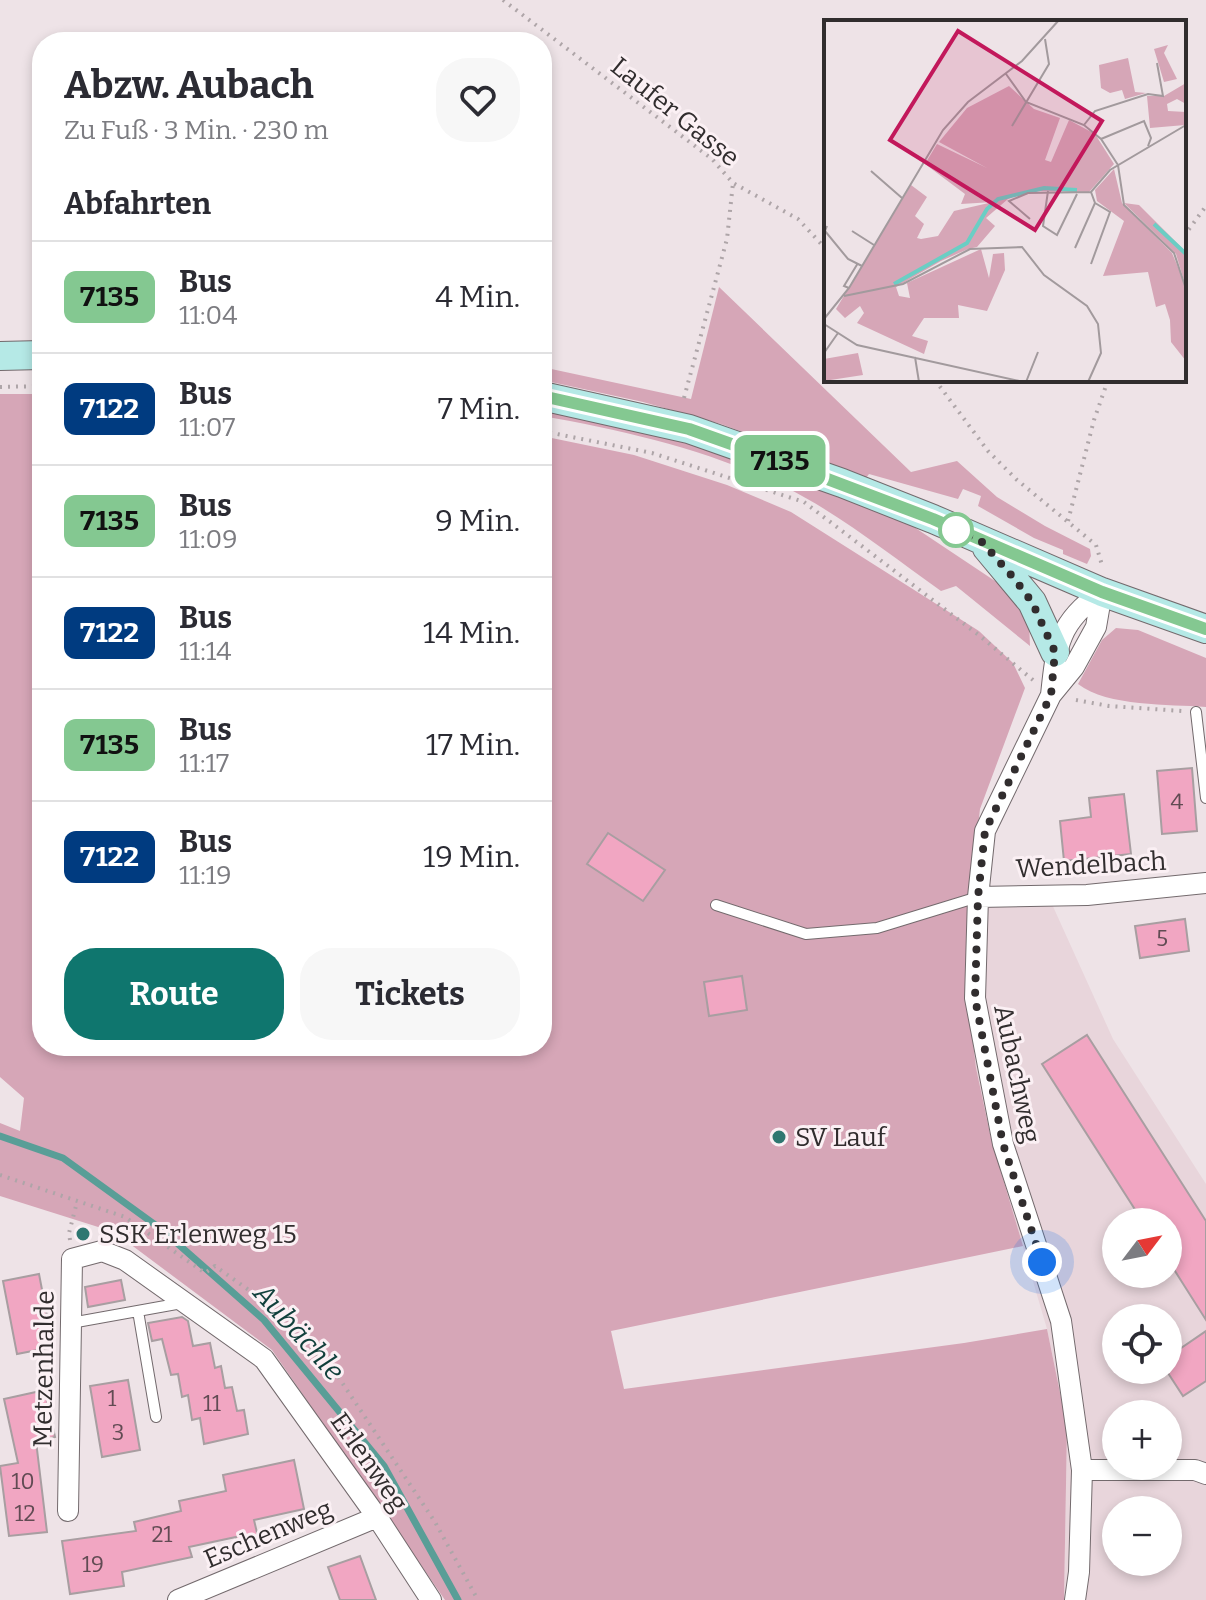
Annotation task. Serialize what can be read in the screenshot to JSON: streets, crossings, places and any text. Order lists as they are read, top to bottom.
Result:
{
  "streets": {
    "street": [
      "Wendelbach",
      "Aubachweg",
      "Metzenhalde",
      "Erlenweg",
      "Eschenweg"
    ],
    "path": ["Laufer Gasse"]
  },
  "crossings": [
    ["Wendelbach", "Aubachweg"],
    ["Metzenhalde", "Erlenweg"],
    ["Erlenweg", "Eschenweg"]
  ],
  "water": ["Aubächle"],
  "places": ["SV Lauf", "SSK Erlenweg 15"],
  "lines": ["bus line 7135"],
  "house_numbers": [
    "4",
    "5",
    "1",
    "11",
    "3",
    "10",
    "12",
    "21",
    "19"
  ],
  "north": "top right",
  "page": {
    "on_map": "7135",
    "heading": [
      ["Abzw. Aubach", "Zu Fuß · 3 Min. · 230 m"],
      "Abfahrten"
    ],
    "list": [
      {
        "mark": "7135",
        "name": "Bus",
        "note": "11:04",
        "value": "4 Min."
      },
      {
        "mark": "7122",
        "name": "Bus",
        "note": "11:07",
        "value": "7 Min."
      },
      {
        "mark": "7135",
        "name": "Bus",
        "note": "11:09",
        "value": "9 Min."
      },
      {
        "mark": "7122",
        "name": "Bus",
        "note": "11:14",
        "value": "14 Min."
      },
      {
        "mark": "7135",
        "name": "Bus",
        "note": "11:17",
        "value": "17 Min."
      },
      {
        "mark": "7122",
        "name": "Bus",
        "note": "11:19",
        "value": "19 Min."
      }
    ],
    "buttons": ["Route", "Tickets"],
    "map_buttons": ["+", "−"]
  }
}
